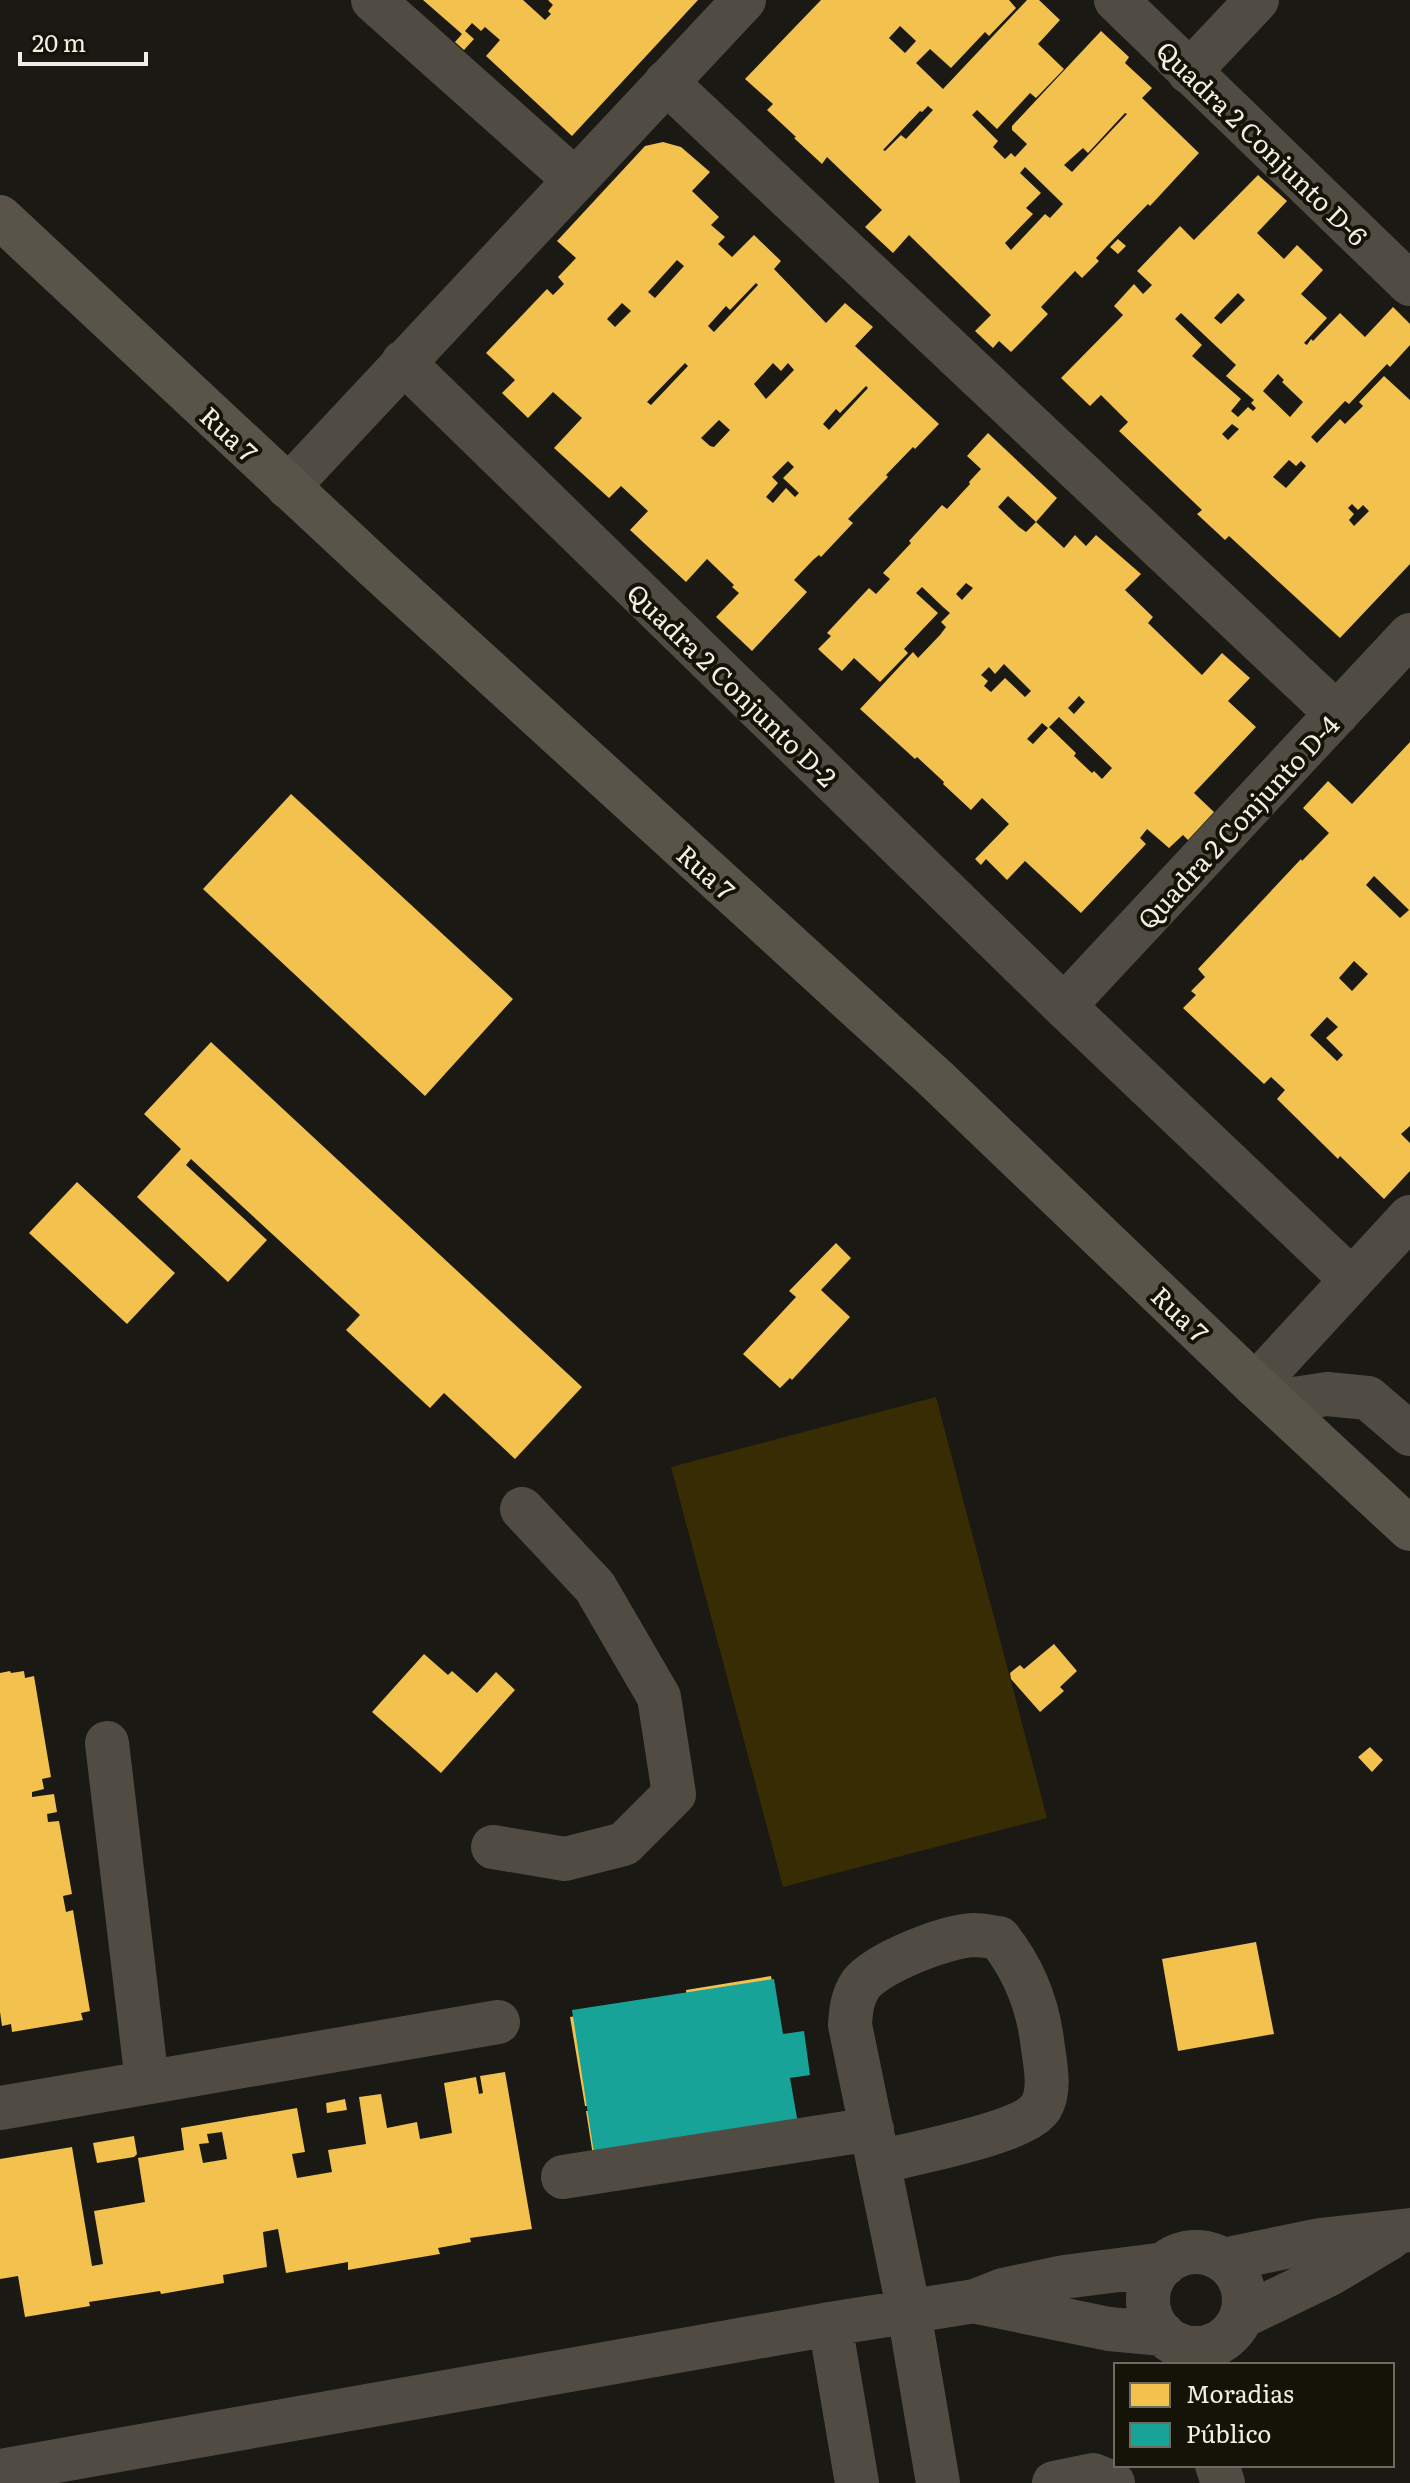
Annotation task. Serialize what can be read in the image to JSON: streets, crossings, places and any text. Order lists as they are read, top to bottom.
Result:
{
  "streets": {
    "main road": ["Rua 7"],
    "street": ["Quadra 2 Conjunto D-6", "Quadra 2 Conjunto D-2", "Quadra 2 Conjunto D-4"]
  },
  "crossings": [
    ["Quadra 2 Conjunto D-2", "Quadra 2 Conjunto D-4"]
  ],
  "legend": ["Moradias", "Público"],
  "scale_bar": "20 m"
}
